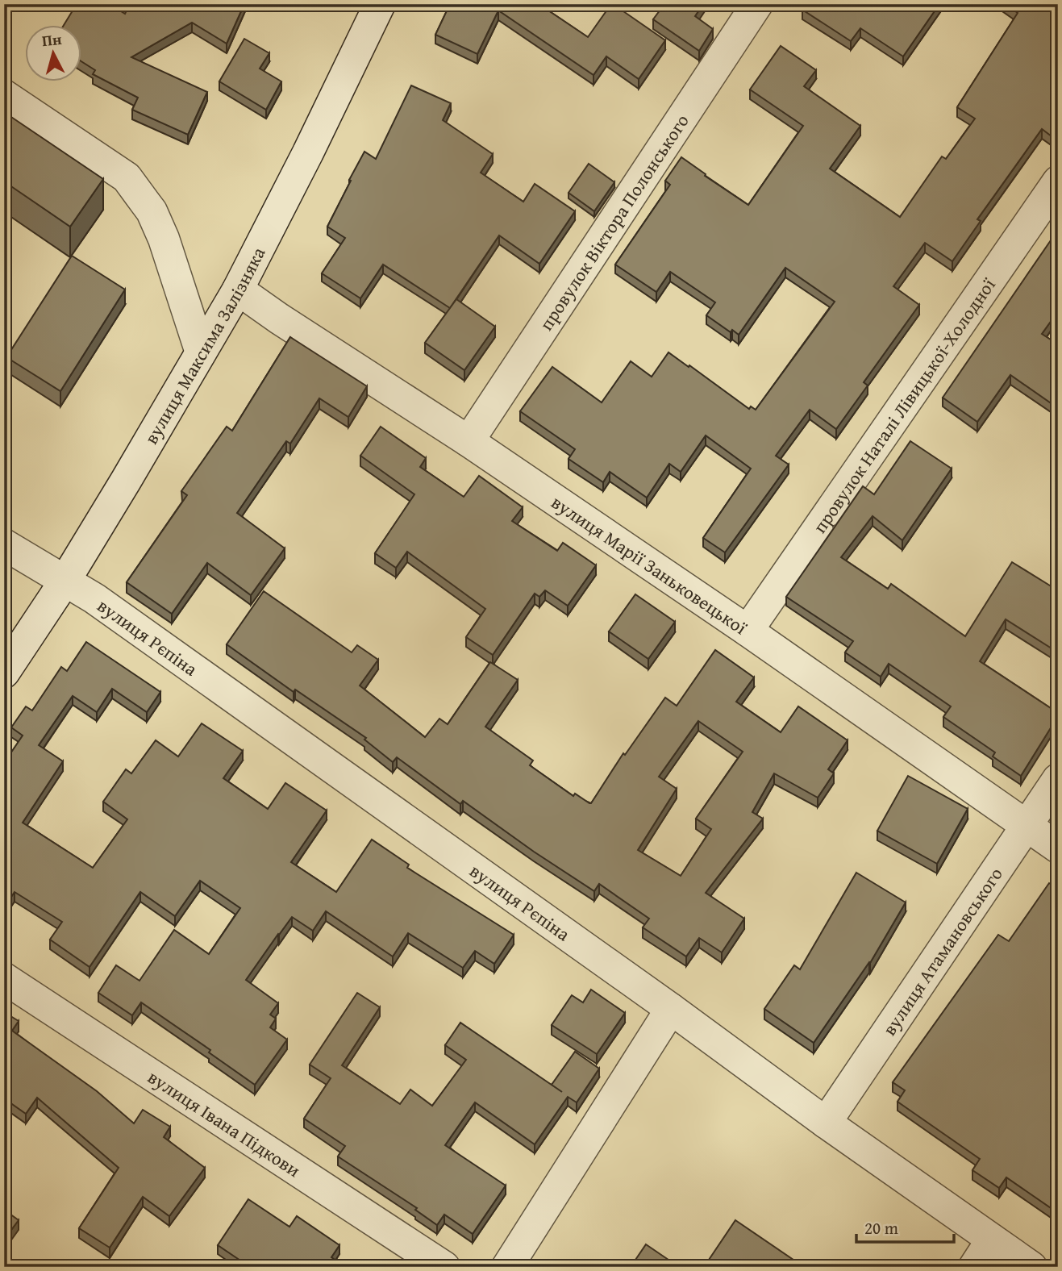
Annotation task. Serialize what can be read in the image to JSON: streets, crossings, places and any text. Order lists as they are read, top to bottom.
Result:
{
  "streets": {
    "street": [
      "провулок Віктора Полонського",
      "вулиця Максима Залізняка",
      "провулок Наталі Лівицької-Холодної",
      "вулиця Марії Заньковецької",
      "вулиця Рєпіна",
      "вулиця Атамановського",
      "вулиця Івана Підкови"
    ]
  },
  "crossings": [
    ["провулок Віктора Полонського", "вулиця Марії Заньковецької"],
    ["вулиця Максима Залізняка", "вулиця Марії Заньковецької"],
    ["вулиця Максима Залізняка", "вулиця Рєпіна"],
    ["провулок Наталі Лівицької-Холодної", "вулиця Марії Заньковецької"],
    ["вулиця Марії Заньковецької", "вулиця Атамановського"],
    ["вулиця Рєпіна", "вулиця Атамановського"]
  ],
  "scale_bar": "20 m",
  "north": "top"
}
